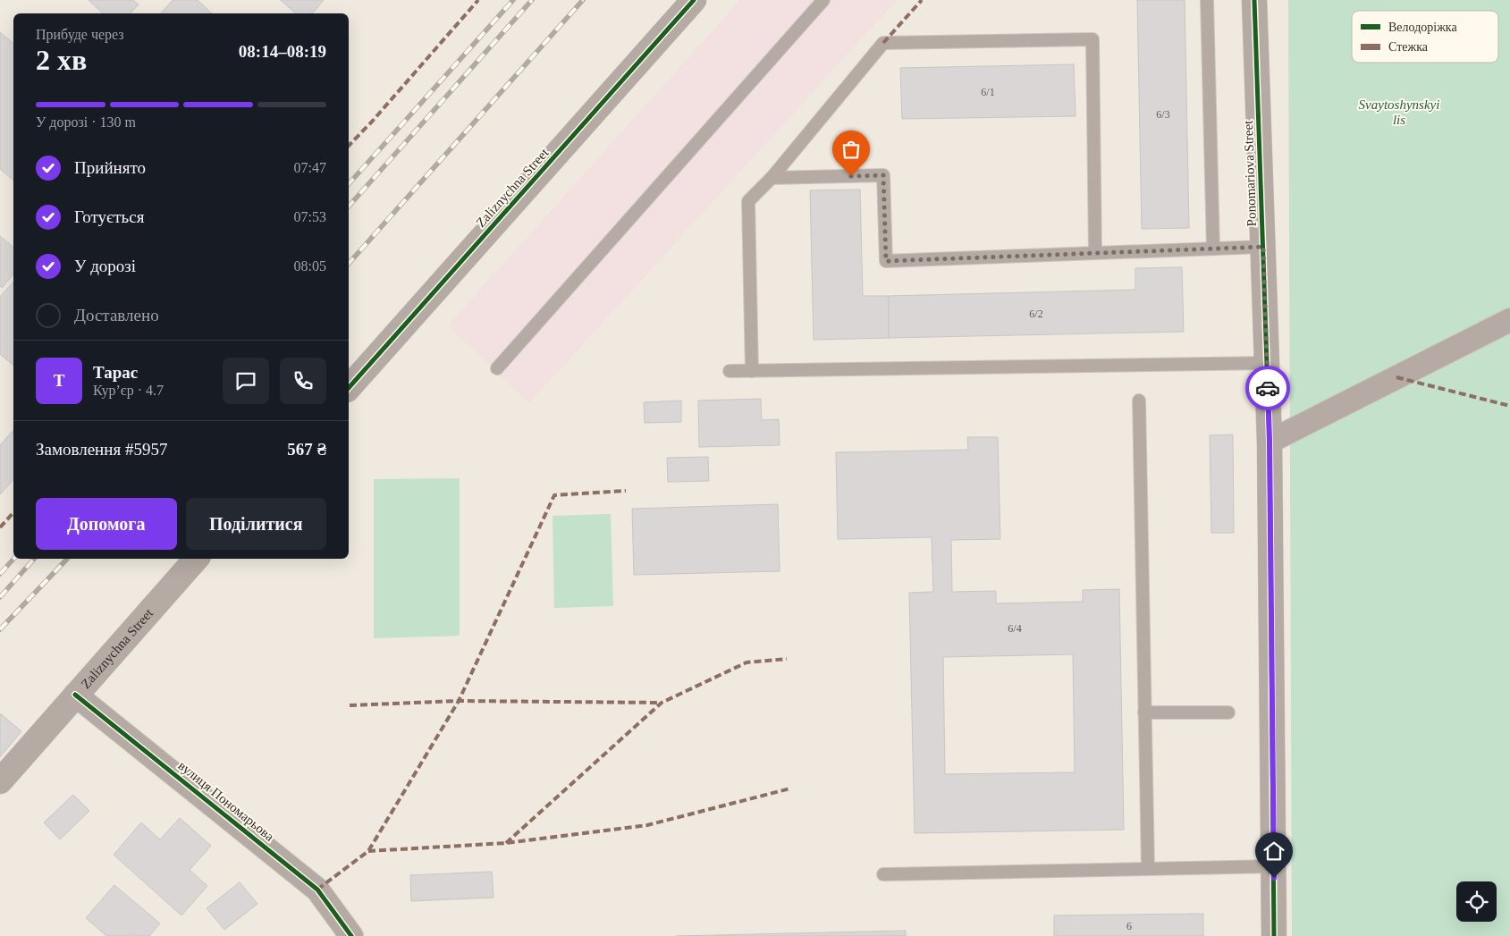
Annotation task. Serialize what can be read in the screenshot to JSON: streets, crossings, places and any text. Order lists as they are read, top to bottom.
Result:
{
  "streets": {
    "street": ["Ponomariova Street", "Zaliznychna Street", "вулиця Пономарьова"]
  },
  "crossings": [
    ["Zaliznychna Street", "вулиця Пономарьова"]
  ],
  "parks": ["Svaytoshynskyi lis"],
  "house_numbers": [
    "6/1",
    "6/3",
    "6/2",
    "6/4",
    "6"
  ],
  "legend": ["Велодоріжка", "Стежка"],
  "page": {
    "heading": ["2 хв", "Прибуде через", "08:14–08:19"],
    "panel": [
      "Тарас",
      "Кур’єр · 4.7",
      "Замовлення #5957",
      "567 ₴"
    ],
    "bar": "У дорозі · 130 m",
    "list": [
      ["Прийнято", "07:47"],
      ["Готується", "07:53"],
      ["У дорозі", "08:05"],
      "Доставлено"
    ],
    "round": "Т",
    "buttons": ["Допомога", "Поділитися"]
  }
}
